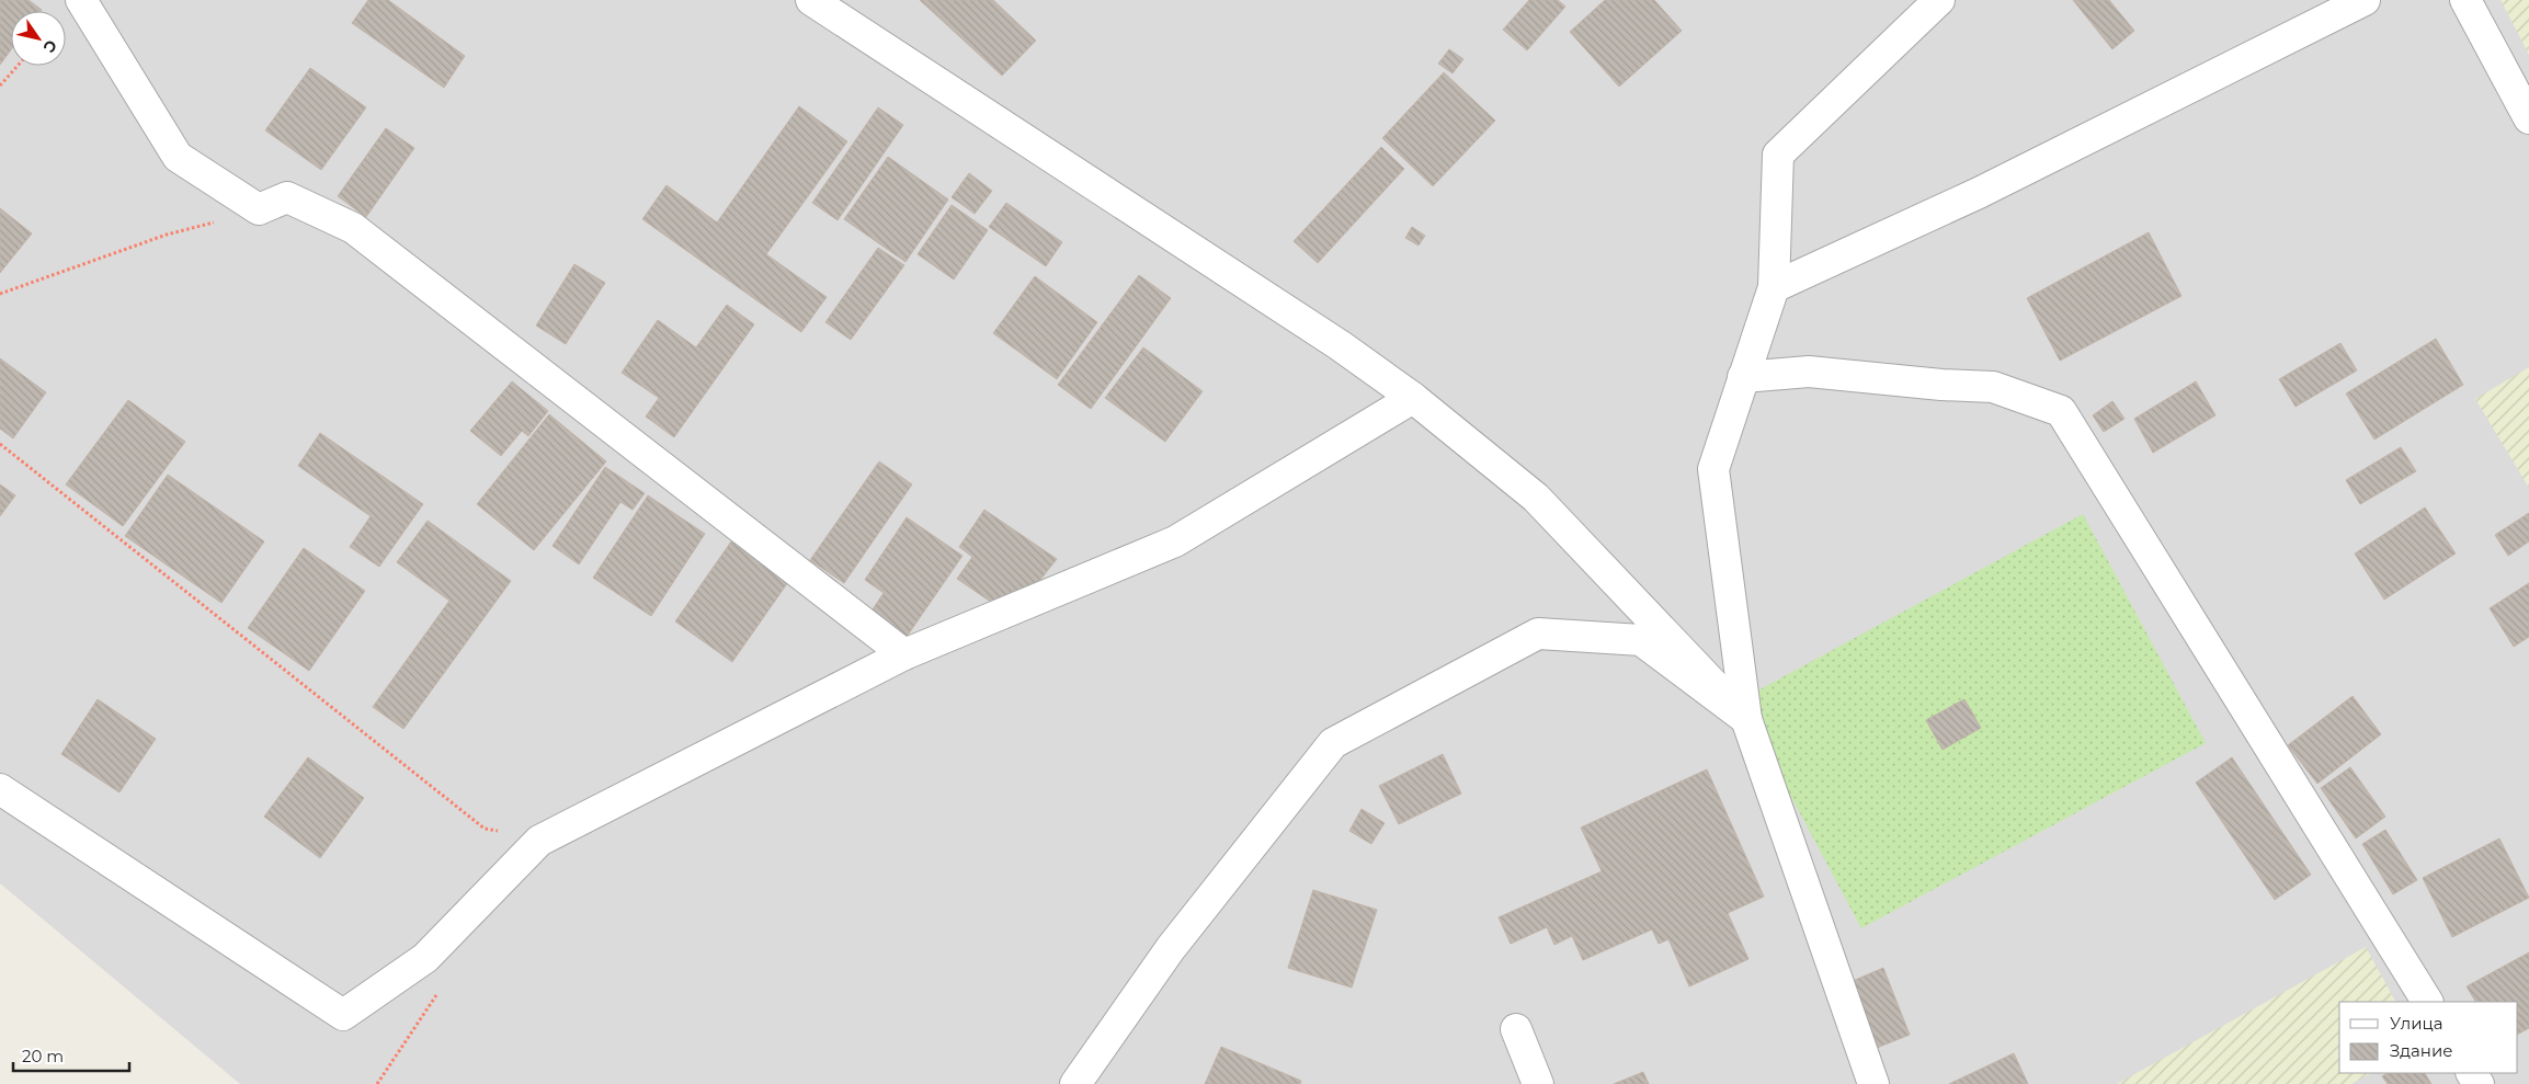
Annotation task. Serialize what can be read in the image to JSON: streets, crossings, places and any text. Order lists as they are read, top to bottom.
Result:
{
  "legend": ["Улица", "Здание"],
  "scale_bar": "20 m",
  "north": "bottom right"
}
